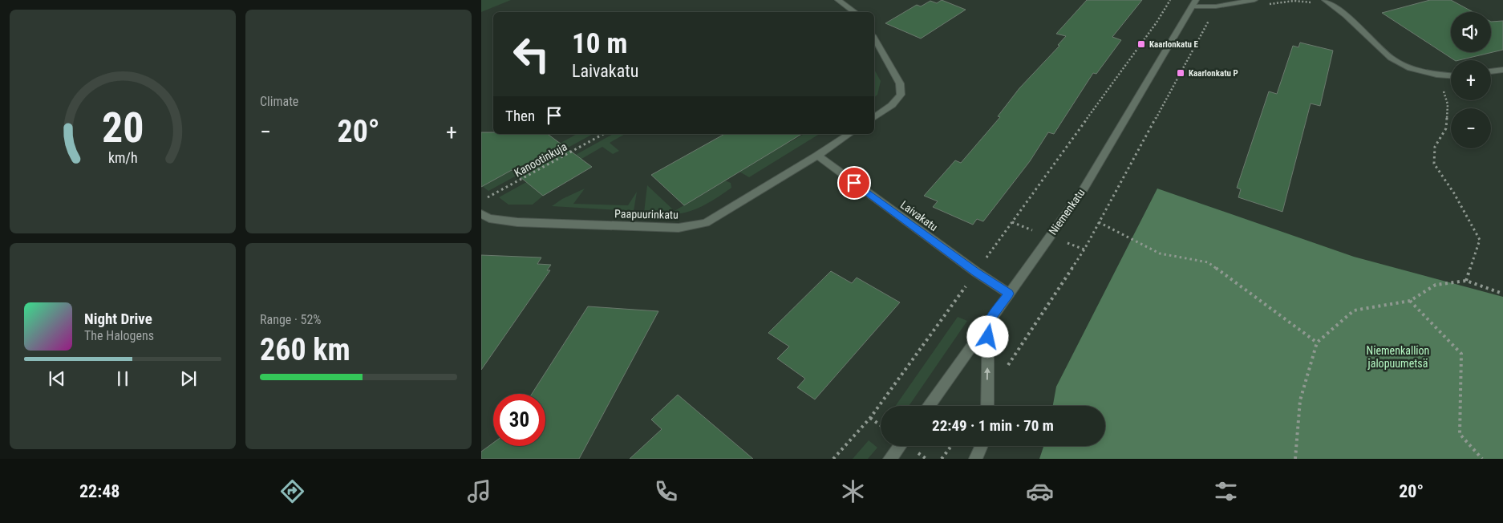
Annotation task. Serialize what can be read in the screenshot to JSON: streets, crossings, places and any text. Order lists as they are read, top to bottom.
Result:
{
  "streets": {
    "street": ["Niemenkatu", "Paapuurinkatu", "Laivakatu"],
    "path": ["Kanootinkuja"]
  },
  "crossings": [
    ["Niemenkatu", "Laivakatu"],
    ["Paapuurinkatu", "Laivakatu"]
  ],
  "parks": ["Niemenkallion jalopuumetsä"],
  "places": {
    "transit": ["Kaarlonkatu E", "Kaarlonkatu P"]
  },
  "page": {
    "tile": [
      "Climate",
      ["Range · 52%", "260 km"]
    ],
    "map_buttons": ["+", "−"],
    "turn": ["10 m", "Laivakatu"],
    "then": "Then",
    "heat": ["−", "20°", "+"],
    "song": ["Night Drive", "The Halogens"],
    "limit": "30",
    "trip": "22:49 · 1 min · 70 m",
    "tabs": ["22:48", "20°"],
    "gauge": ["20", "km/h"]
  }
}
